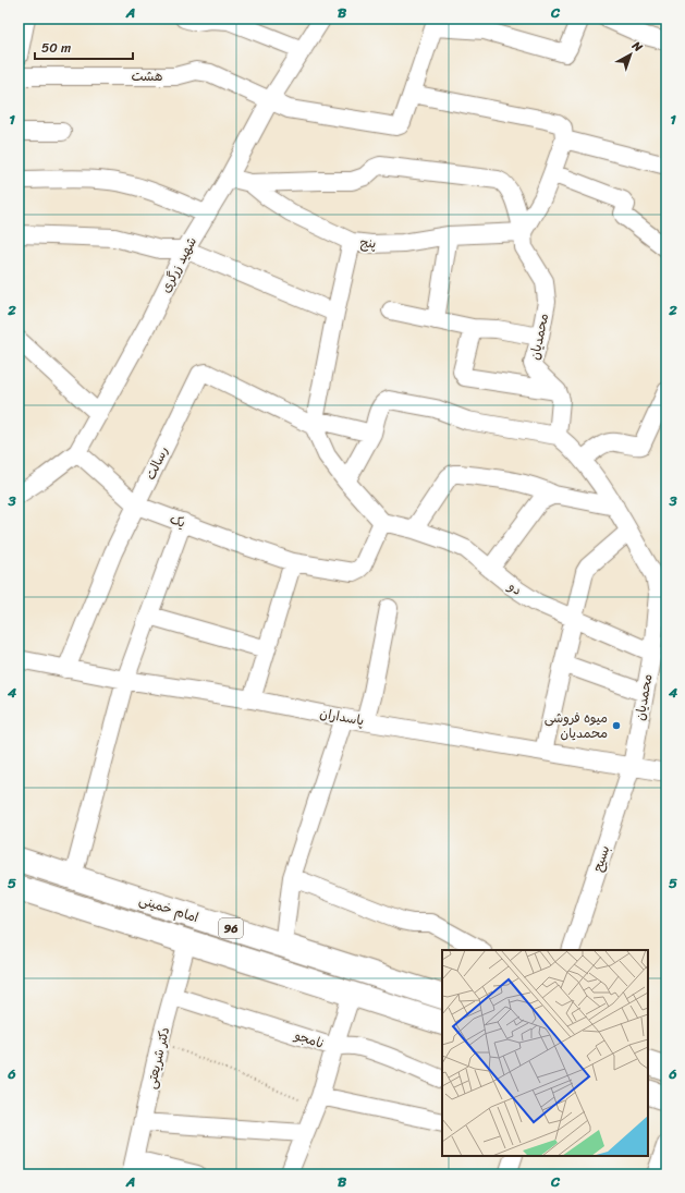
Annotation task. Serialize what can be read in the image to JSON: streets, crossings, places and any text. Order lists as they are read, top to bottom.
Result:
{
  "streets": {
    "highway": ["امام خمینی", "96"],
    "street": [
      "هشت",
      "پنج",
      "شهید زرگری",
      "محمدیان",
      "رسالت",
      "یک",
      "دو",
      "پاسداران",
      "بسیح",
      "نامجو",
      "دکتر شریعتی"
    ]
  },
  "crossings": [
    ["هشت", "شهید زرگری"],
    ["پنج", "شهید زرگری"],
    ["پنج", "محمدیان"],
    ["شهید زرگری", "یک"],
    ["محمدیان", "دو"],
    ["محمدیان", "پاسداران"],
    ["محمدیان", "بسیح"],
    ["رسالت", "یک"],
    ["رسالت", "پاسداران"],
    ["پاسداران", "بسیح"],
    ["امام خمینی", "دکتر شریعتی"],
    ["نامجو", "دکتر شریعتی"]
  ],
  "places": ["میوه فروشی محمدیان"],
  "scale_bar": "50 m",
  "north": "top right",
  "grid": {
    "columns": ["A", "B", "C"],
    "rows": [
      "1",
      "2",
      "3",
      "4",
      "5",
      "6"
    ]
  }
}
